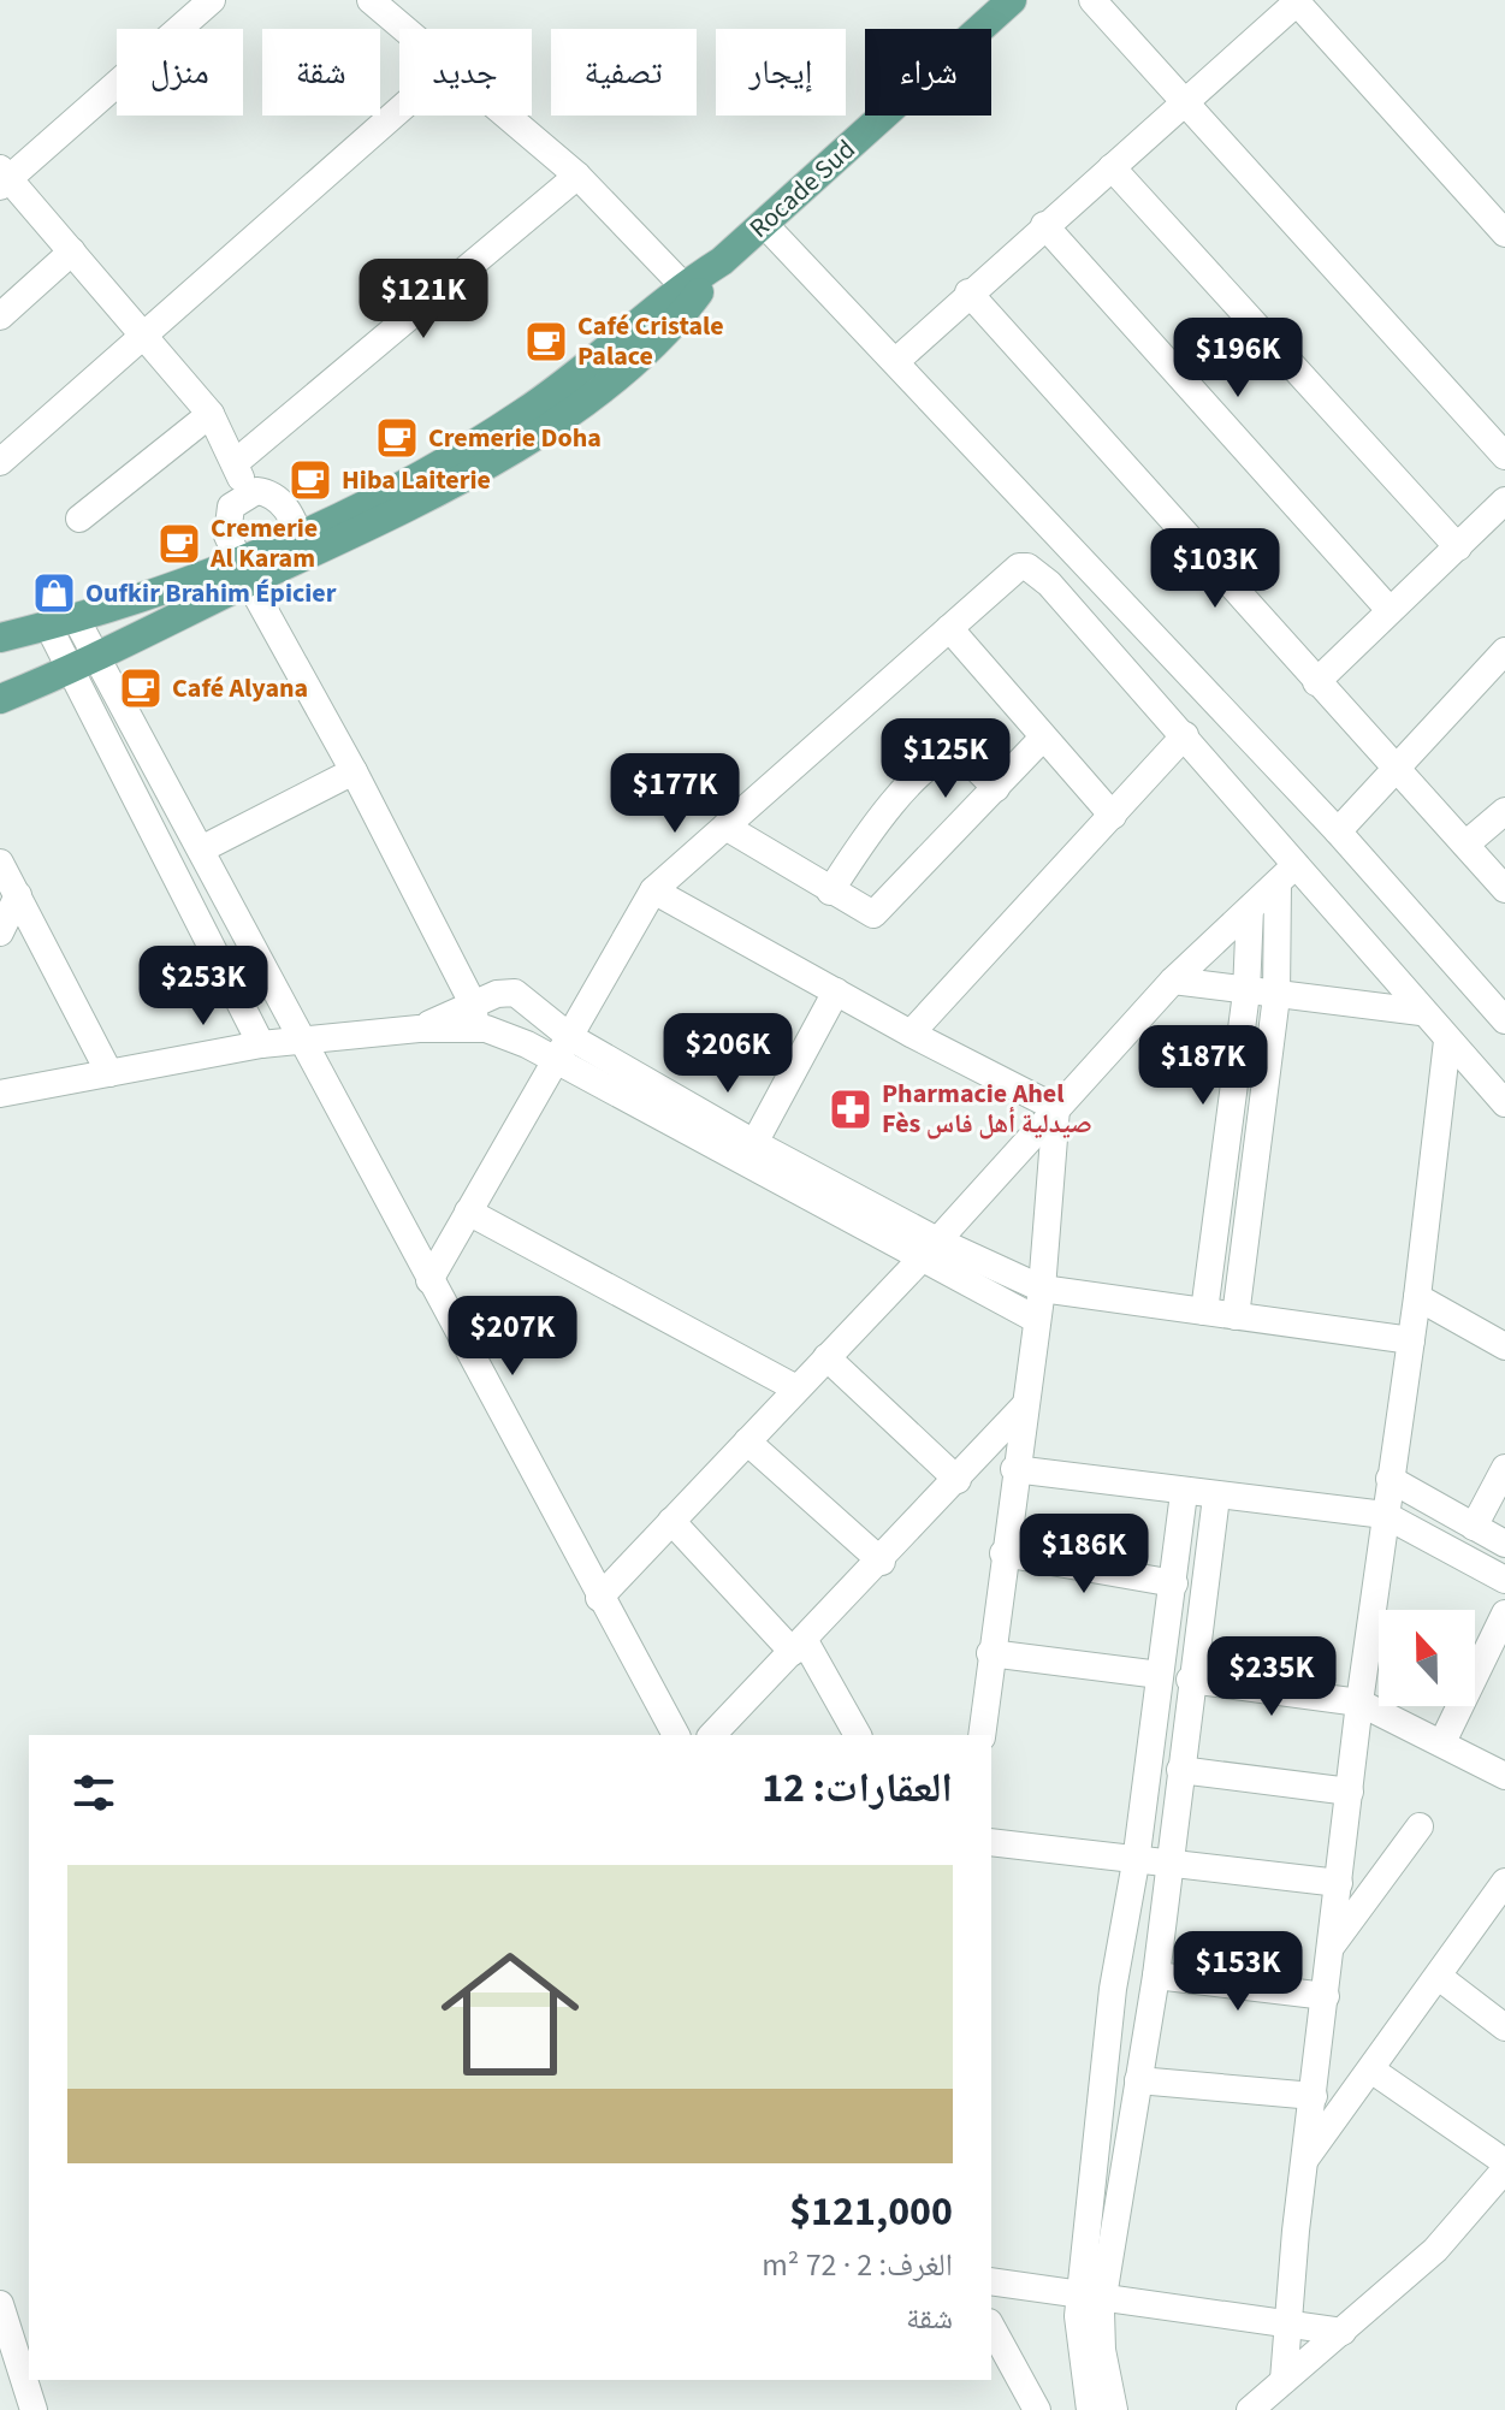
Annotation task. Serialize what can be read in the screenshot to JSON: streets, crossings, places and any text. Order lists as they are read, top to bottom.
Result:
{
  "streets": {
    "main road": ["Rocade Sud"]
  },
  "places": {
    "cafe": [
      "Café Cristale Palace",
      "Cremerie Doha",
      "Hiba Laiterie",
      "Cremerie Al Karam",
      "Café Alyana"
    ],
    "shop": ["Oufkir Brahim Épicier"],
    "pharmacy": ["Pharmacie Ahel Fès صيدلية أهل فاس"]
  },
  "north": "top",
  "page": {
    "chip": [
      "شراء",
      "إيجار",
      "تصفية",
      "جديد",
      "شقة",
      "منزل"
    ],
    "price": [
      "$121K",
      "$196K",
      "$103K",
      "$125K",
      "$177K",
      "$253K",
      "$206K",
      "$187K",
      "$207K",
      "$186K",
      "$235K",
      "$153K"
    ],
    "heading": "العقارات: 12",
    "list": [
      {
        "name": "$121,000",
        "note": "الغرف: 2 · 72 m² · شقة"
      }
    ]
  }
}
